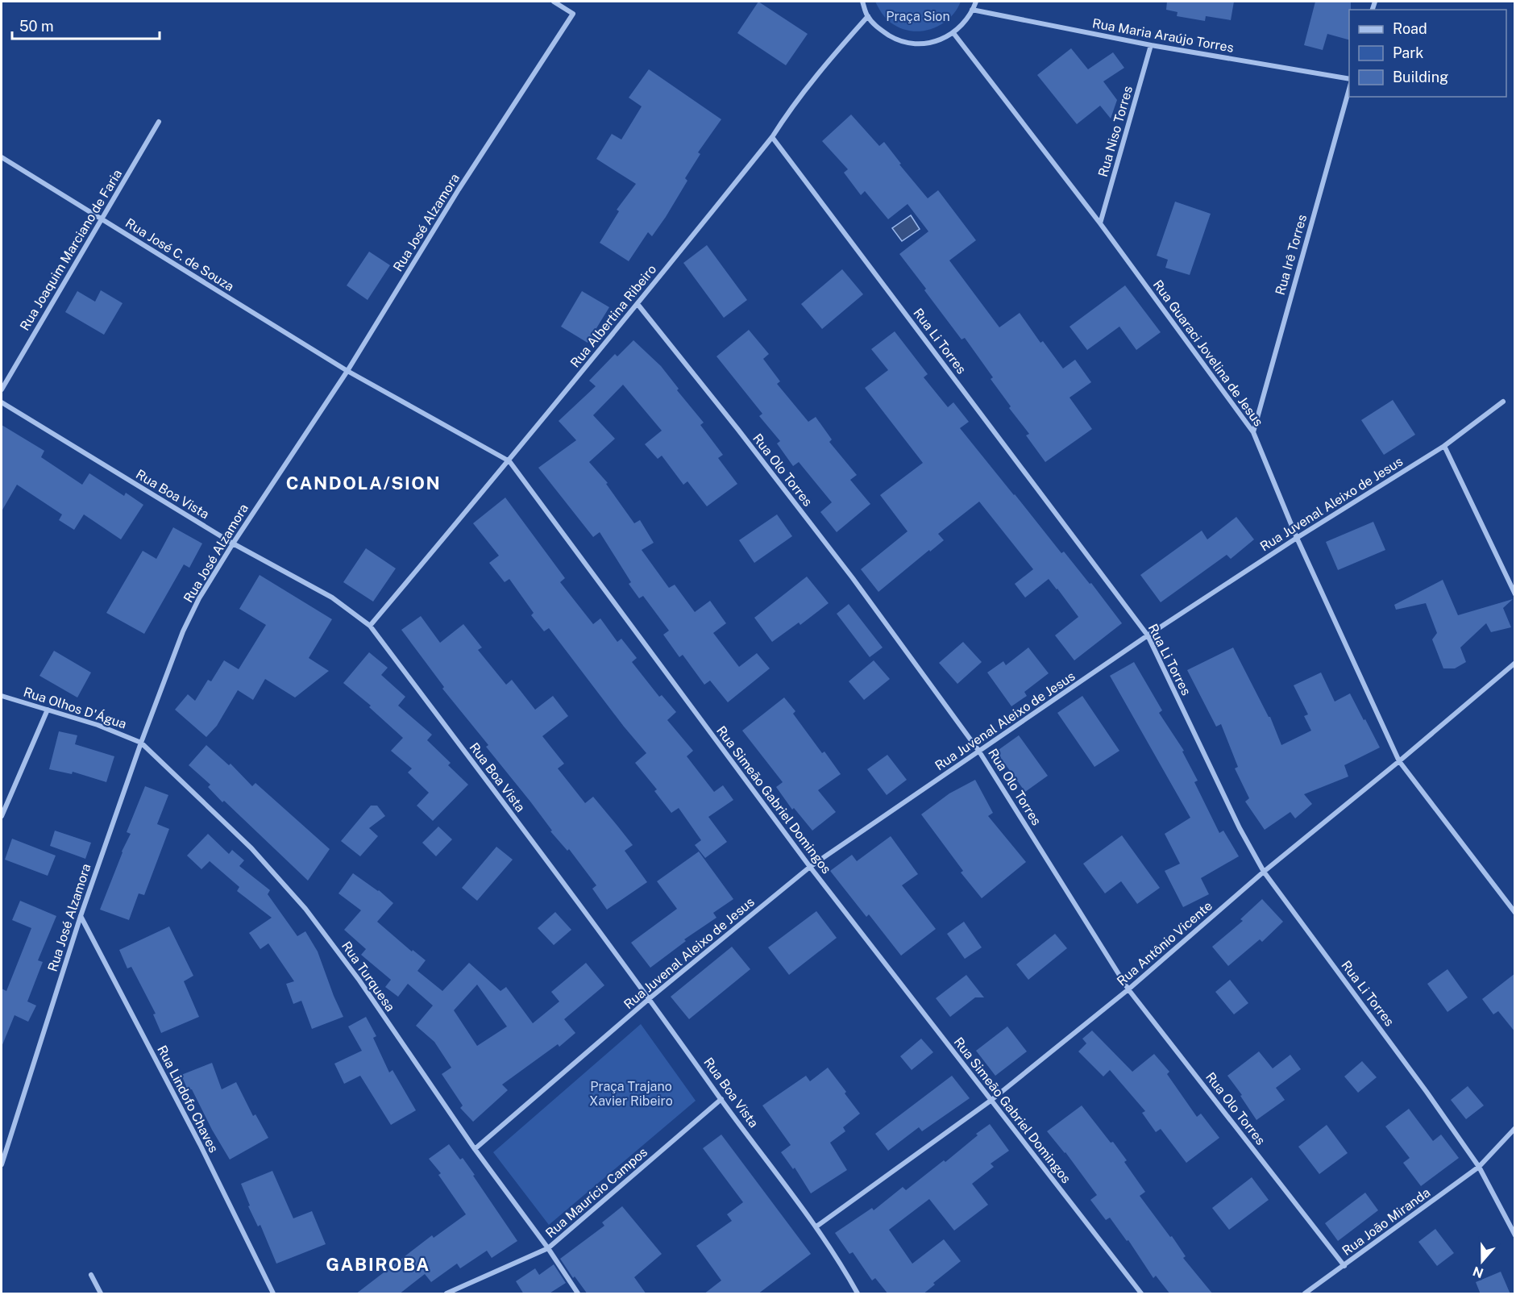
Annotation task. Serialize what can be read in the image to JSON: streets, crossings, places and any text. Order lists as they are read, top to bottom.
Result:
{
  "streets": {
    "street": [
      "Rua Maria Araújo Torres",
      "Rua Niso Torres",
      "Rua José Alzamora",
      "Rua Joaquim Marciano de Faria",
      "Rua José C. de Souza",
      "Rua Irê Torres",
      "Rua Albertina Ribeiro",
      "Rua Li Torres",
      "Rua Guaraci Jovelina de Jesus",
      "Rua Olo Torres",
      "Rua Boa Vista",
      "Rua Juvenal Aleixo de Jesus",
      "Rua Olhos D'Água",
      "Rua Simeão Gabriel Domingos",
      "Rua Antônio Vicente",
      "Rua Turquesa",
      "Rua Lindofo Chaves",
      "Rua Maurício Campos",
      "Rua João Miranda"
    ]
  },
  "crossings": [
    ["Rua Maria Araújo Torres", "Rua Niso Torres"],
    ["Rua Niso Torres", "Rua Guaraci Jovelina de Jesus"],
    ["Rua José Alzamora", "Rua José C. de Souza"],
    ["Rua José Alzamora", "Rua Boa Vista"],
    ["Rua José Alzamora", "Rua Olhos D'Água"],
    ["Rua José Alzamora", "Rua Simeão Gabriel Domingos"],
    ["Rua José Alzamora", "Rua Turquesa"],
    ["Rua José Alzamora", "Rua Lindofo Chaves"],
    ["Rua Joaquim Marciano de Faria", "Rua José C. de Souza"],
    ["Rua José C. de Souza", "Rua Simeão Gabriel Domingos"],
    ["Rua Irê Torres", "Rua Guaraci Jovelina de Jesus"],
    ["Rua Albertina Ribeiro", "Rua Li Torres"],
    ["Rua Albertina Ribeiro", "Rua Olo Torres"],
    ["Rua Albertina Ribeiro", "Rua Boa Vista"],
    ["Rua Albertina Ribeiro", "Rua Simeão Gabriel Domingos"],
    ["Rua Li Torres", "Rua Juvenal Aleixo de Jesus"],
    ["Rua Li Torres", "Rua Antônio Vicente"],
    ["Rua Li Torres", "Rua João Miranda"],
    ["Rua Guaraci Jovelina de Jesus", "Rua Juvenal Aleixo de Jesus"],
    ["Rua Guaraci Jovelina de Jesus", "Rua Antônio Vicente"],
    ["Rua Olo Torres", "Rua Juvenal Aleixo de Jesus"],
    ["Rua Olo Torres", "Rua Antônio Vicente"],
    ["Rua Olo Torres", "Rua João Miranda"],
    ["Rua Boa Vista", "Rua Juvenal Aleixo de Jesus"],
    ["Rua Boa Vista", "Rua Antônio Vicente"],
    ["Rua Boa Vista", "Rua Maurício Campos"],
    ["Rua Juvenal Aleixo de Jesus", "Rua Simeão Gabriel Domingos"],
    ["Rua Juvenal Aleixo de Jesus", "Rua Turquesa"],
    ["Rua Olhos D'Água", "Rua Turquesa"],
    ["Rua Simeão Gabriel Domingos", "Rua Antônio Vicente"],
    ["Rua Turquesa", "Rua Maurício Campos"]
  ],
  "districts": ["CANDOLA/SION", "GABIROBA"],
  "parks": ["Praça Sion", "Praça Trajano Xavier Ribeiro"],
  "legend": ["Road", "Park", "Building"],
  "scale_bar": "50 m",
  "north": "bottom"
}
